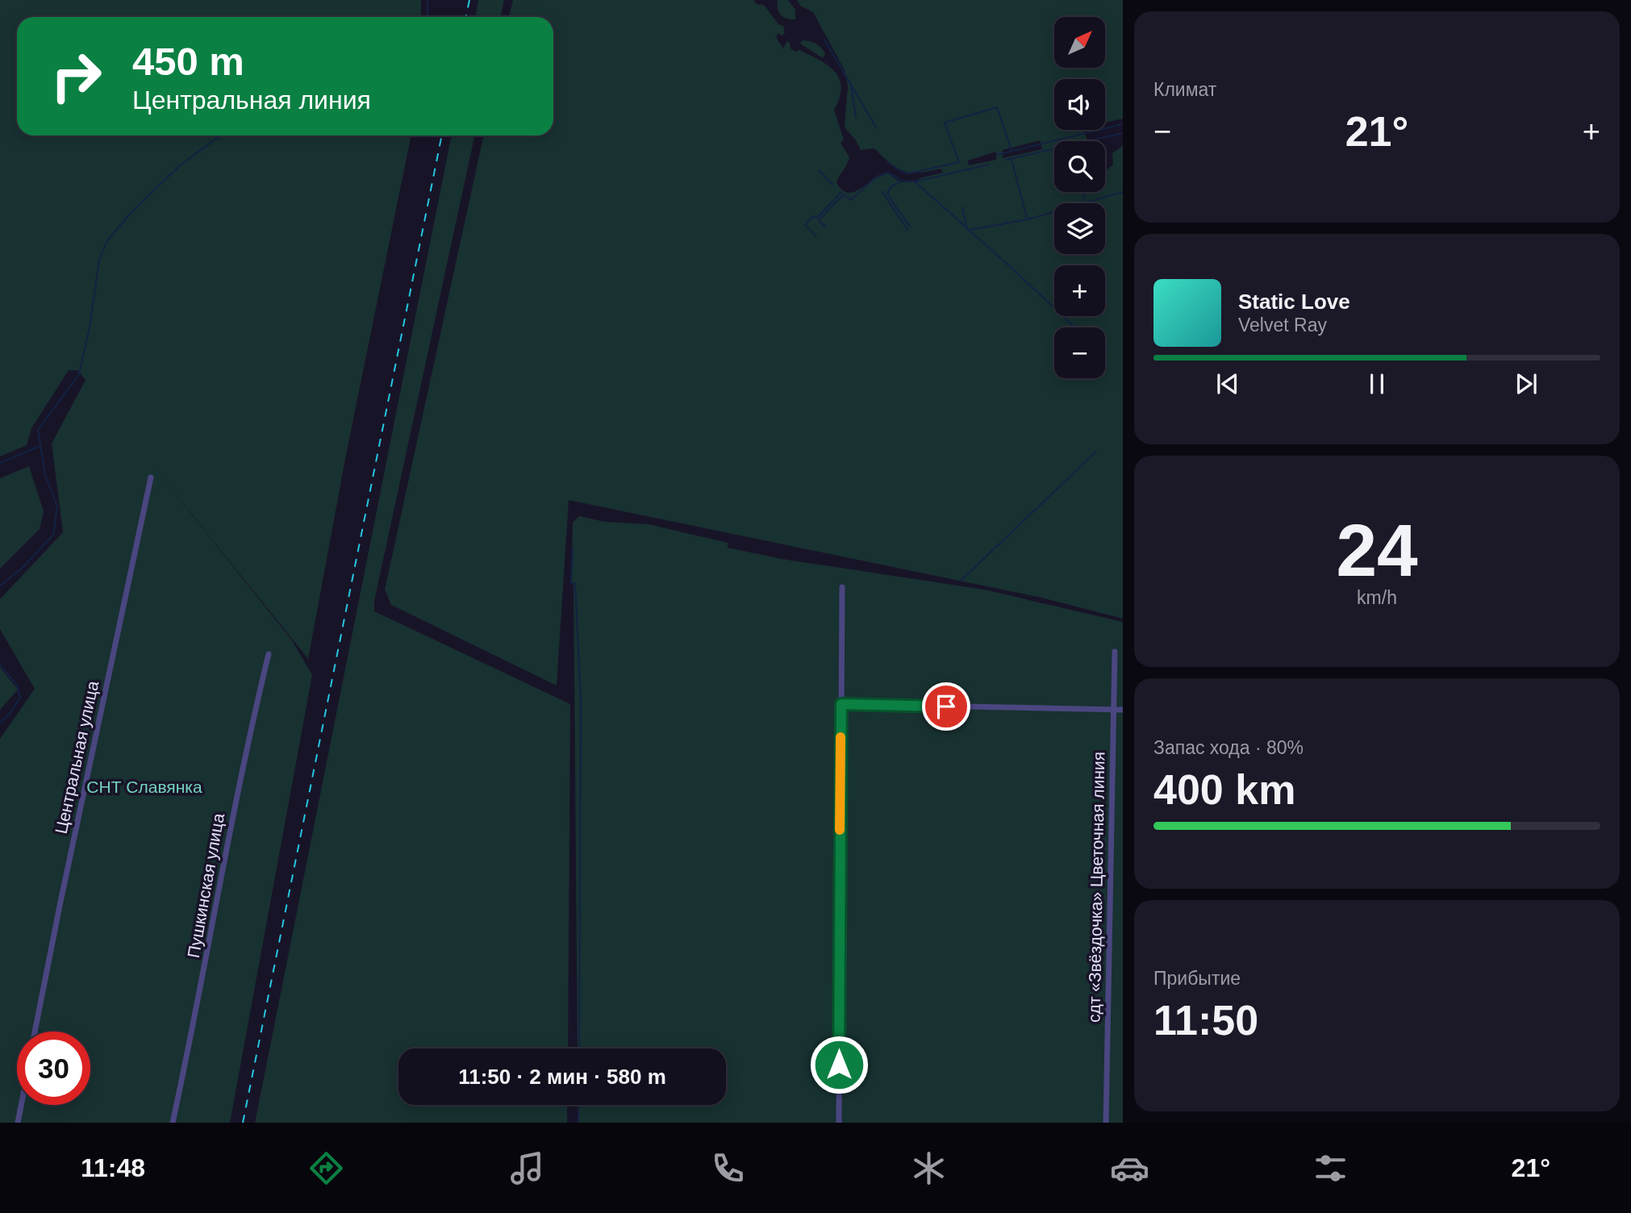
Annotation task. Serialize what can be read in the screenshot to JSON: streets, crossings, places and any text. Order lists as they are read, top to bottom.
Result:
{
  "streets": {
    "street": ["Центральная улица", "Пушкинская улица", "сдт «Звёздочка» Цветочная линия"]
  },
  "parks": ["СНТ Славянка"],
  "north": "top right",
  "page": {
    "tile": [
      "Климат",
      ["24", "km/h"],
      ["Запас хода · 80%", "400 km"],
      ["Прибытие", "11:50"]
    ],
    "map_buttons": ["+", "−"],
    "turn": ["450 m", "Центральная линия"],
    "heat": ["−", "21°", "+"],
    "song": ["Static Love", "Velvet Ray"],
    "limit": "30",
    "trip": "11:50 · 2 мин · 580 m",
    "tabs": ["11:48", "21°"]
  }
}
